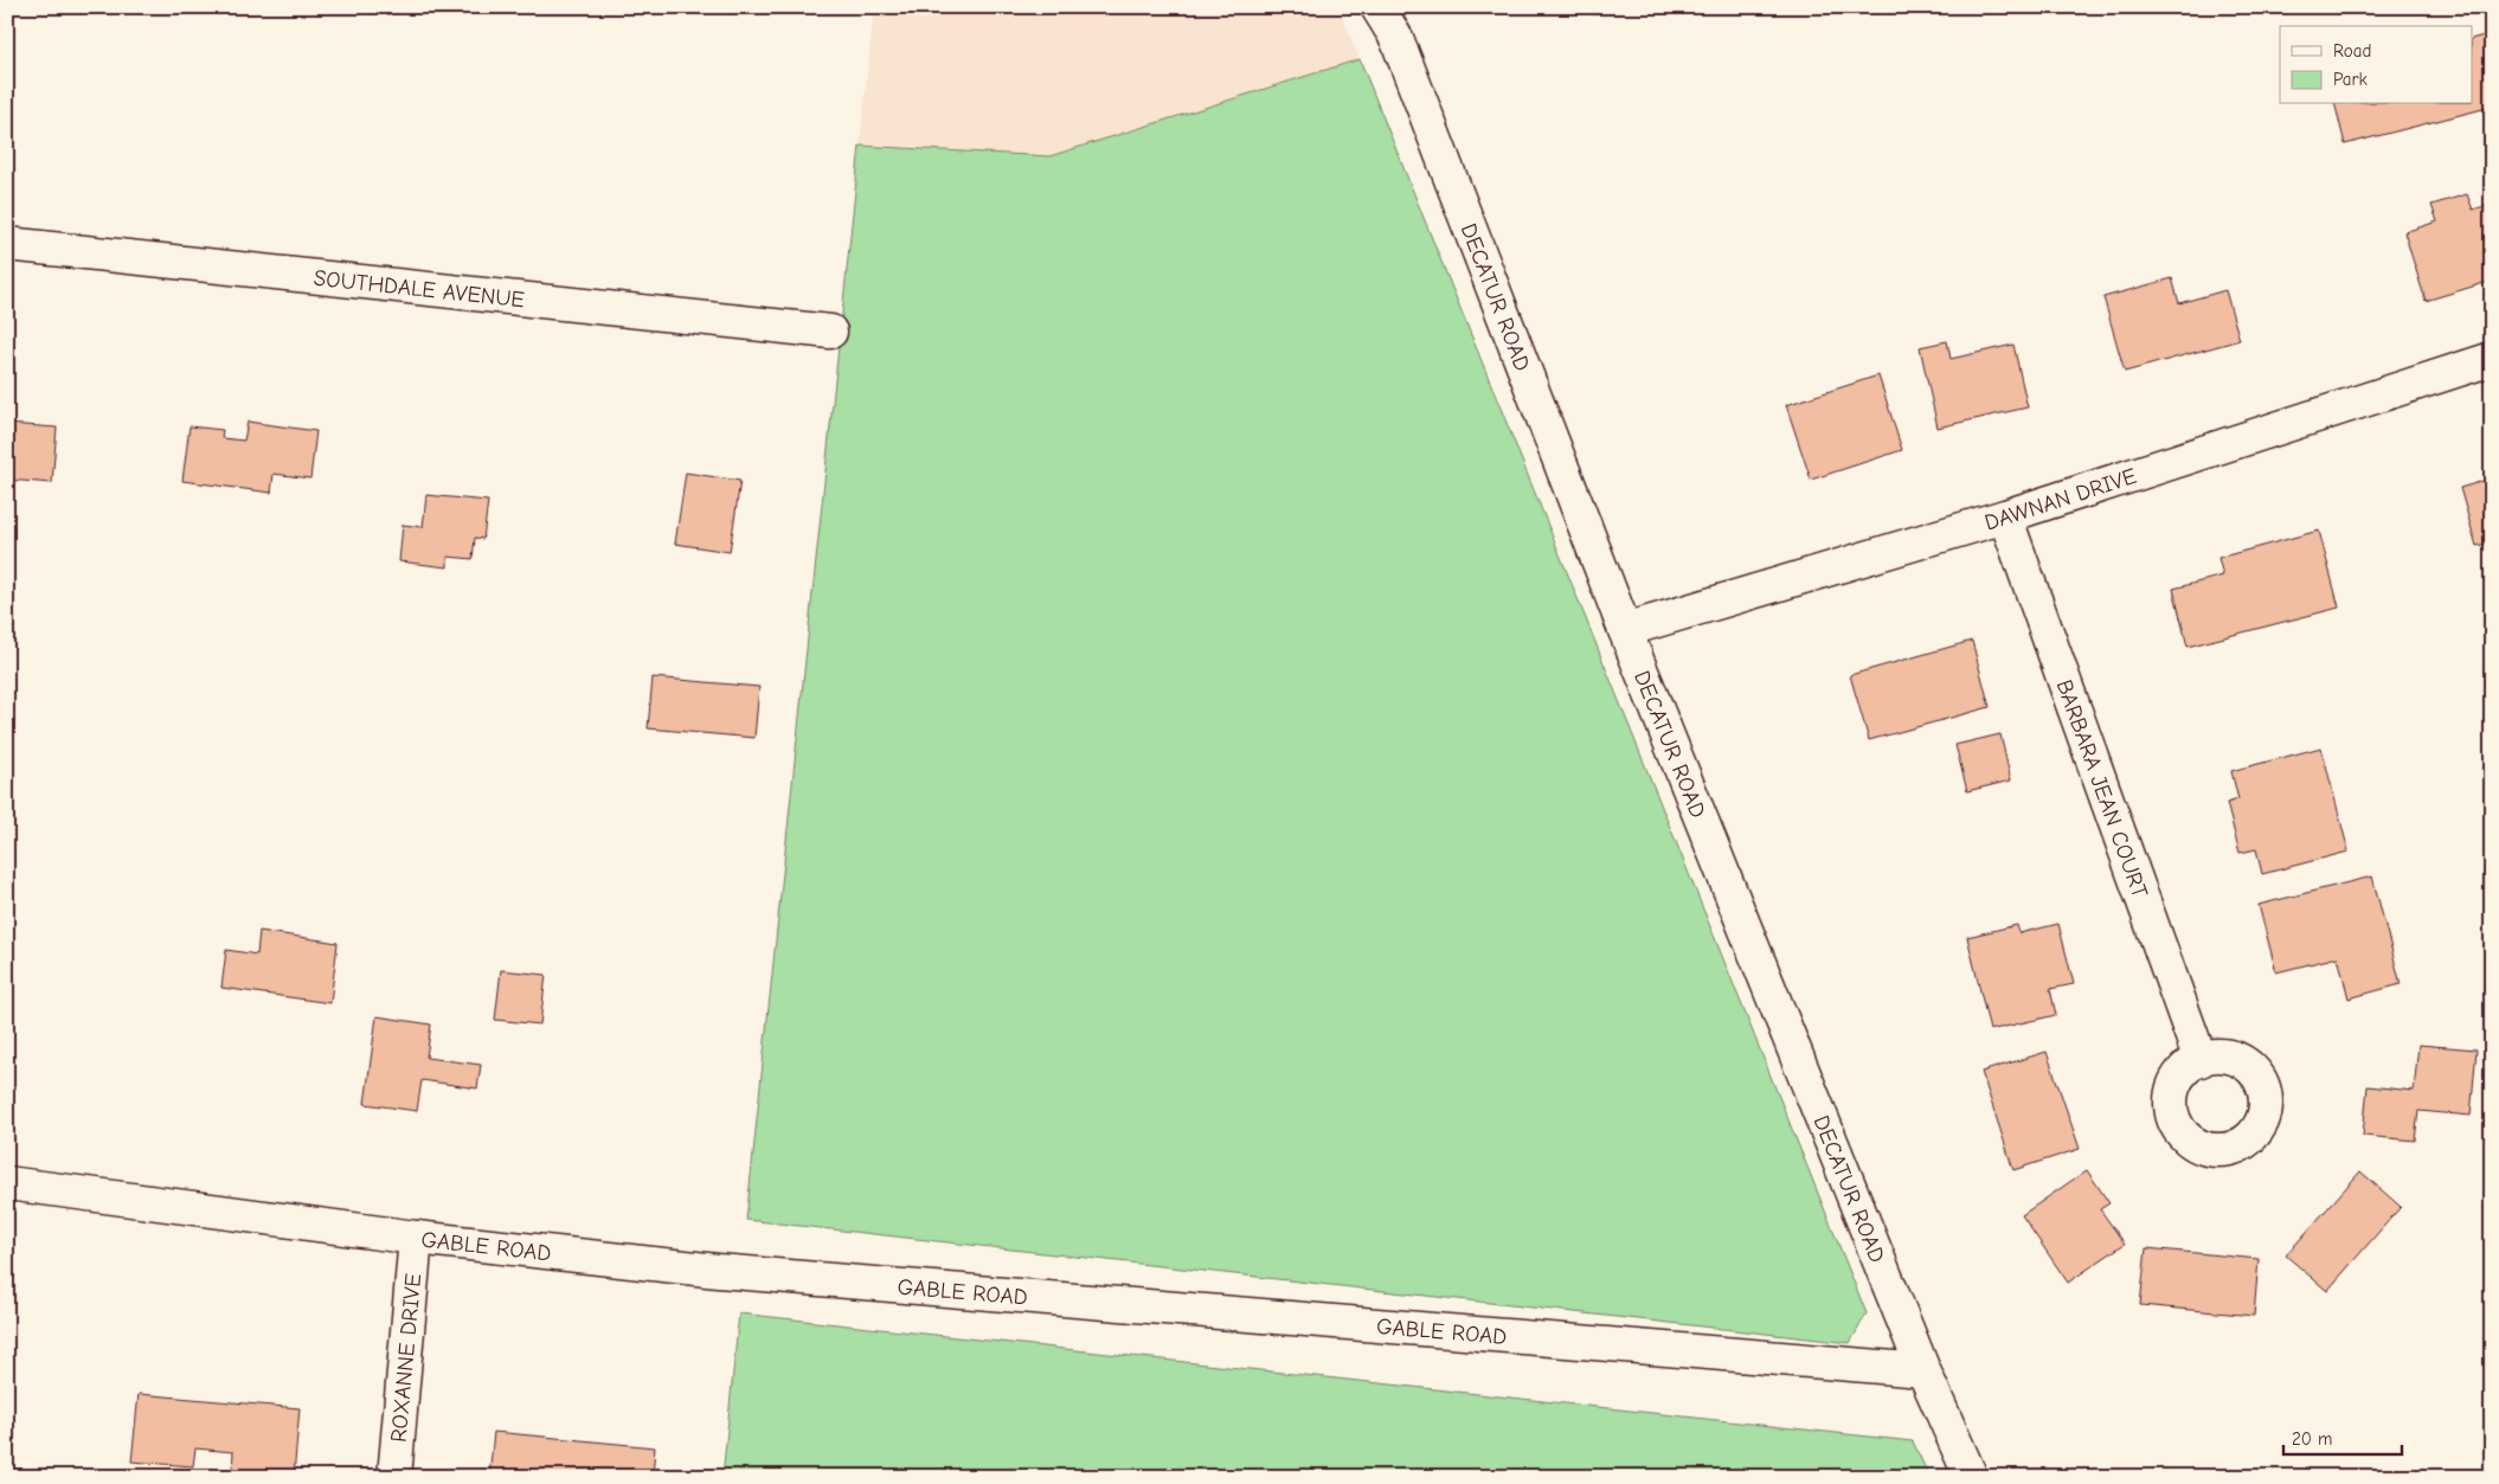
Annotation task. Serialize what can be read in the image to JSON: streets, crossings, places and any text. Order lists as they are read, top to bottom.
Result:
{
  "streets": {
    "street": [
      "SOUTHDALE AVENUE",
      "DECATUR ROAD",
      "DAWNAN DRIVE",
      "BARBARA JEAN COURT",
      "GABLE ROAD",
      "ROXANNE DRIVE"
    ]
  },
  "crossings": [
    ["DECATUR ROAD", "DAWNAN DRIVE"],
    ["DECATUR ROAD", "GABLE ROAD"],
    ["DAWNAN DRIVE", "BARBARA JEAN COURT"],
    ["GABLE ROAD", "ROXANNE DRIVE"]
  ],
  "legend": ["Road", "Park"],
  "scale_bar": "20 m"
}
